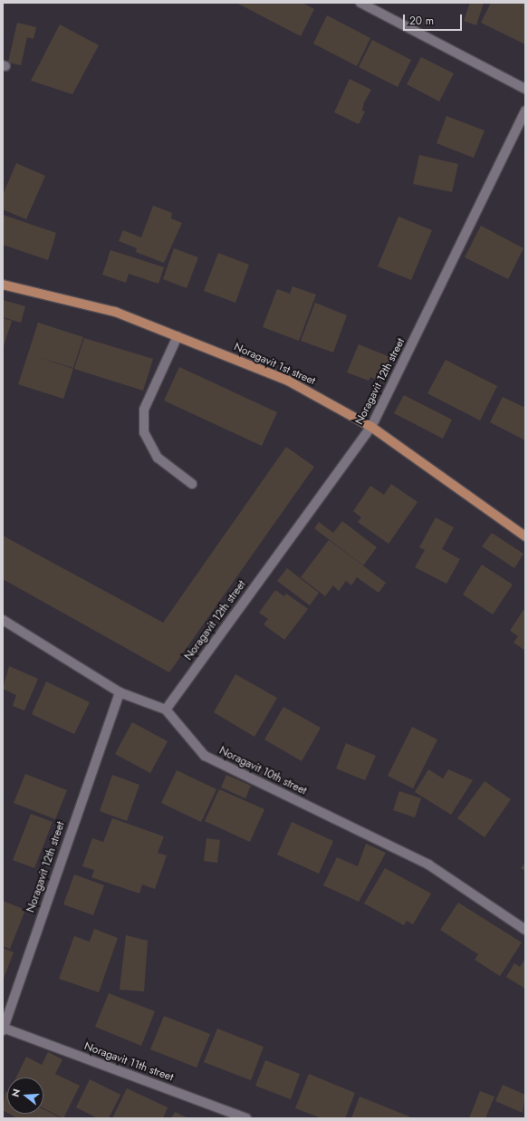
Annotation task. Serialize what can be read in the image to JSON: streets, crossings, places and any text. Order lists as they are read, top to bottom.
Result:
{
  "streets": {
    "main road": ["Noragavit 1st street"],
    "street": ["Noragavit 12th street", "Noragavit 10th street", "Noragavit 11th street"]
  },
  "crossings": [
    ["Noragavit 1st street", "Noragavit 12th street"],
    ["Noragavit 12th street", "Noragavit 10th street"],
    ["Noragavit 12th street", "Noragavit 11th street"]
  ],
  "scale_bar": "20 m",
  "north": "left"
}
